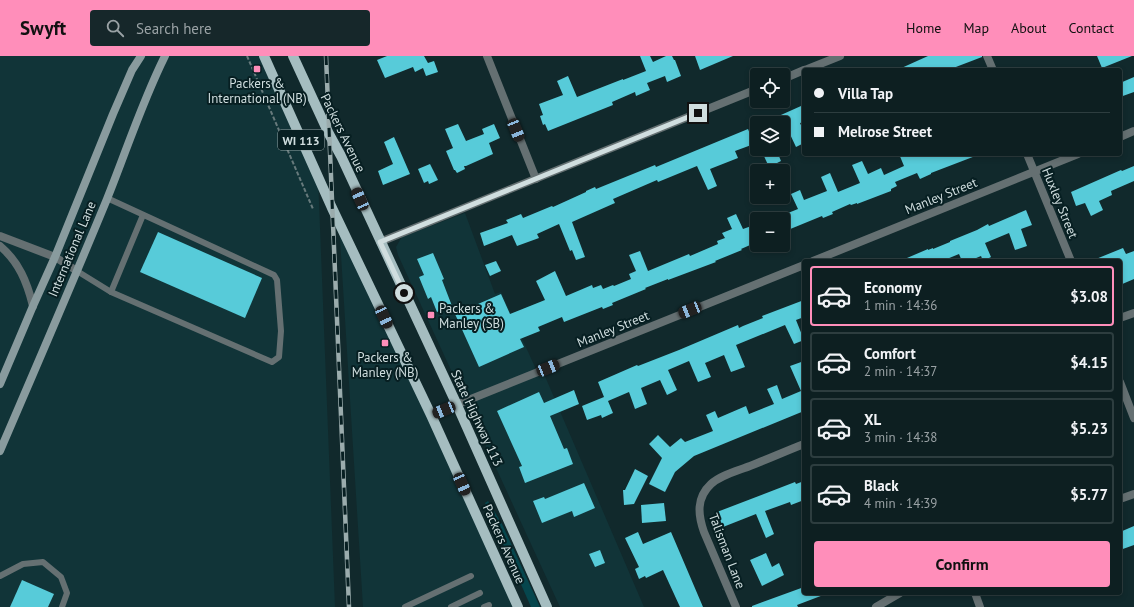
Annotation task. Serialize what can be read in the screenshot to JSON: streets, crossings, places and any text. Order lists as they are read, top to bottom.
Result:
{
  "streets": {
    "main road": [
      "Packers Avenue",
      "WI 113",
      "International Lane",
      "State Highway 113"
    ],
    "street": ["Manley Street", "Huxley Street", "Talisman Lane"]
  },
  "crossings": [
    ["Packers Avenue", "Manley Street"],
    ["Packers Avenue", "State Highway 113"],
    ["Manley Street", "Huxley Street"],
    ["Manley Street", "State Highway 113"]
  ],
  "places": {
    "transit": ["Packers & International (NB)", "Packers & Manley (SB)", "Packers & Manley (NB)"]
  },
  "page": {
    "header": "Swyft",
    "search": "Search here",
    "nav": [
      "Home",
      "Map",
      "About",
      "Contact"
    ],
    "map_buttons": ["+", "−"],
    "banner": ["Villa Tap", "Melrose Street"],
    "list": [
      {
        "name": "Economy",
        "note": "1 min · 14:36",
        "value": "$3.08"
      },
      {
        "name": "Comfort",
        "note": "2 min · 14:37",
        "value": "$4.15"
      },
      {
        "name": "XL",
        "note": "3 min · 14:38",
        "value": "$5.23"
      },
      {
        "name": "Black",
        "note": "4 min · 14:39",
        "value": "$5.77"
      }
    ],
    "buttons": "Confirm"
  }
}
